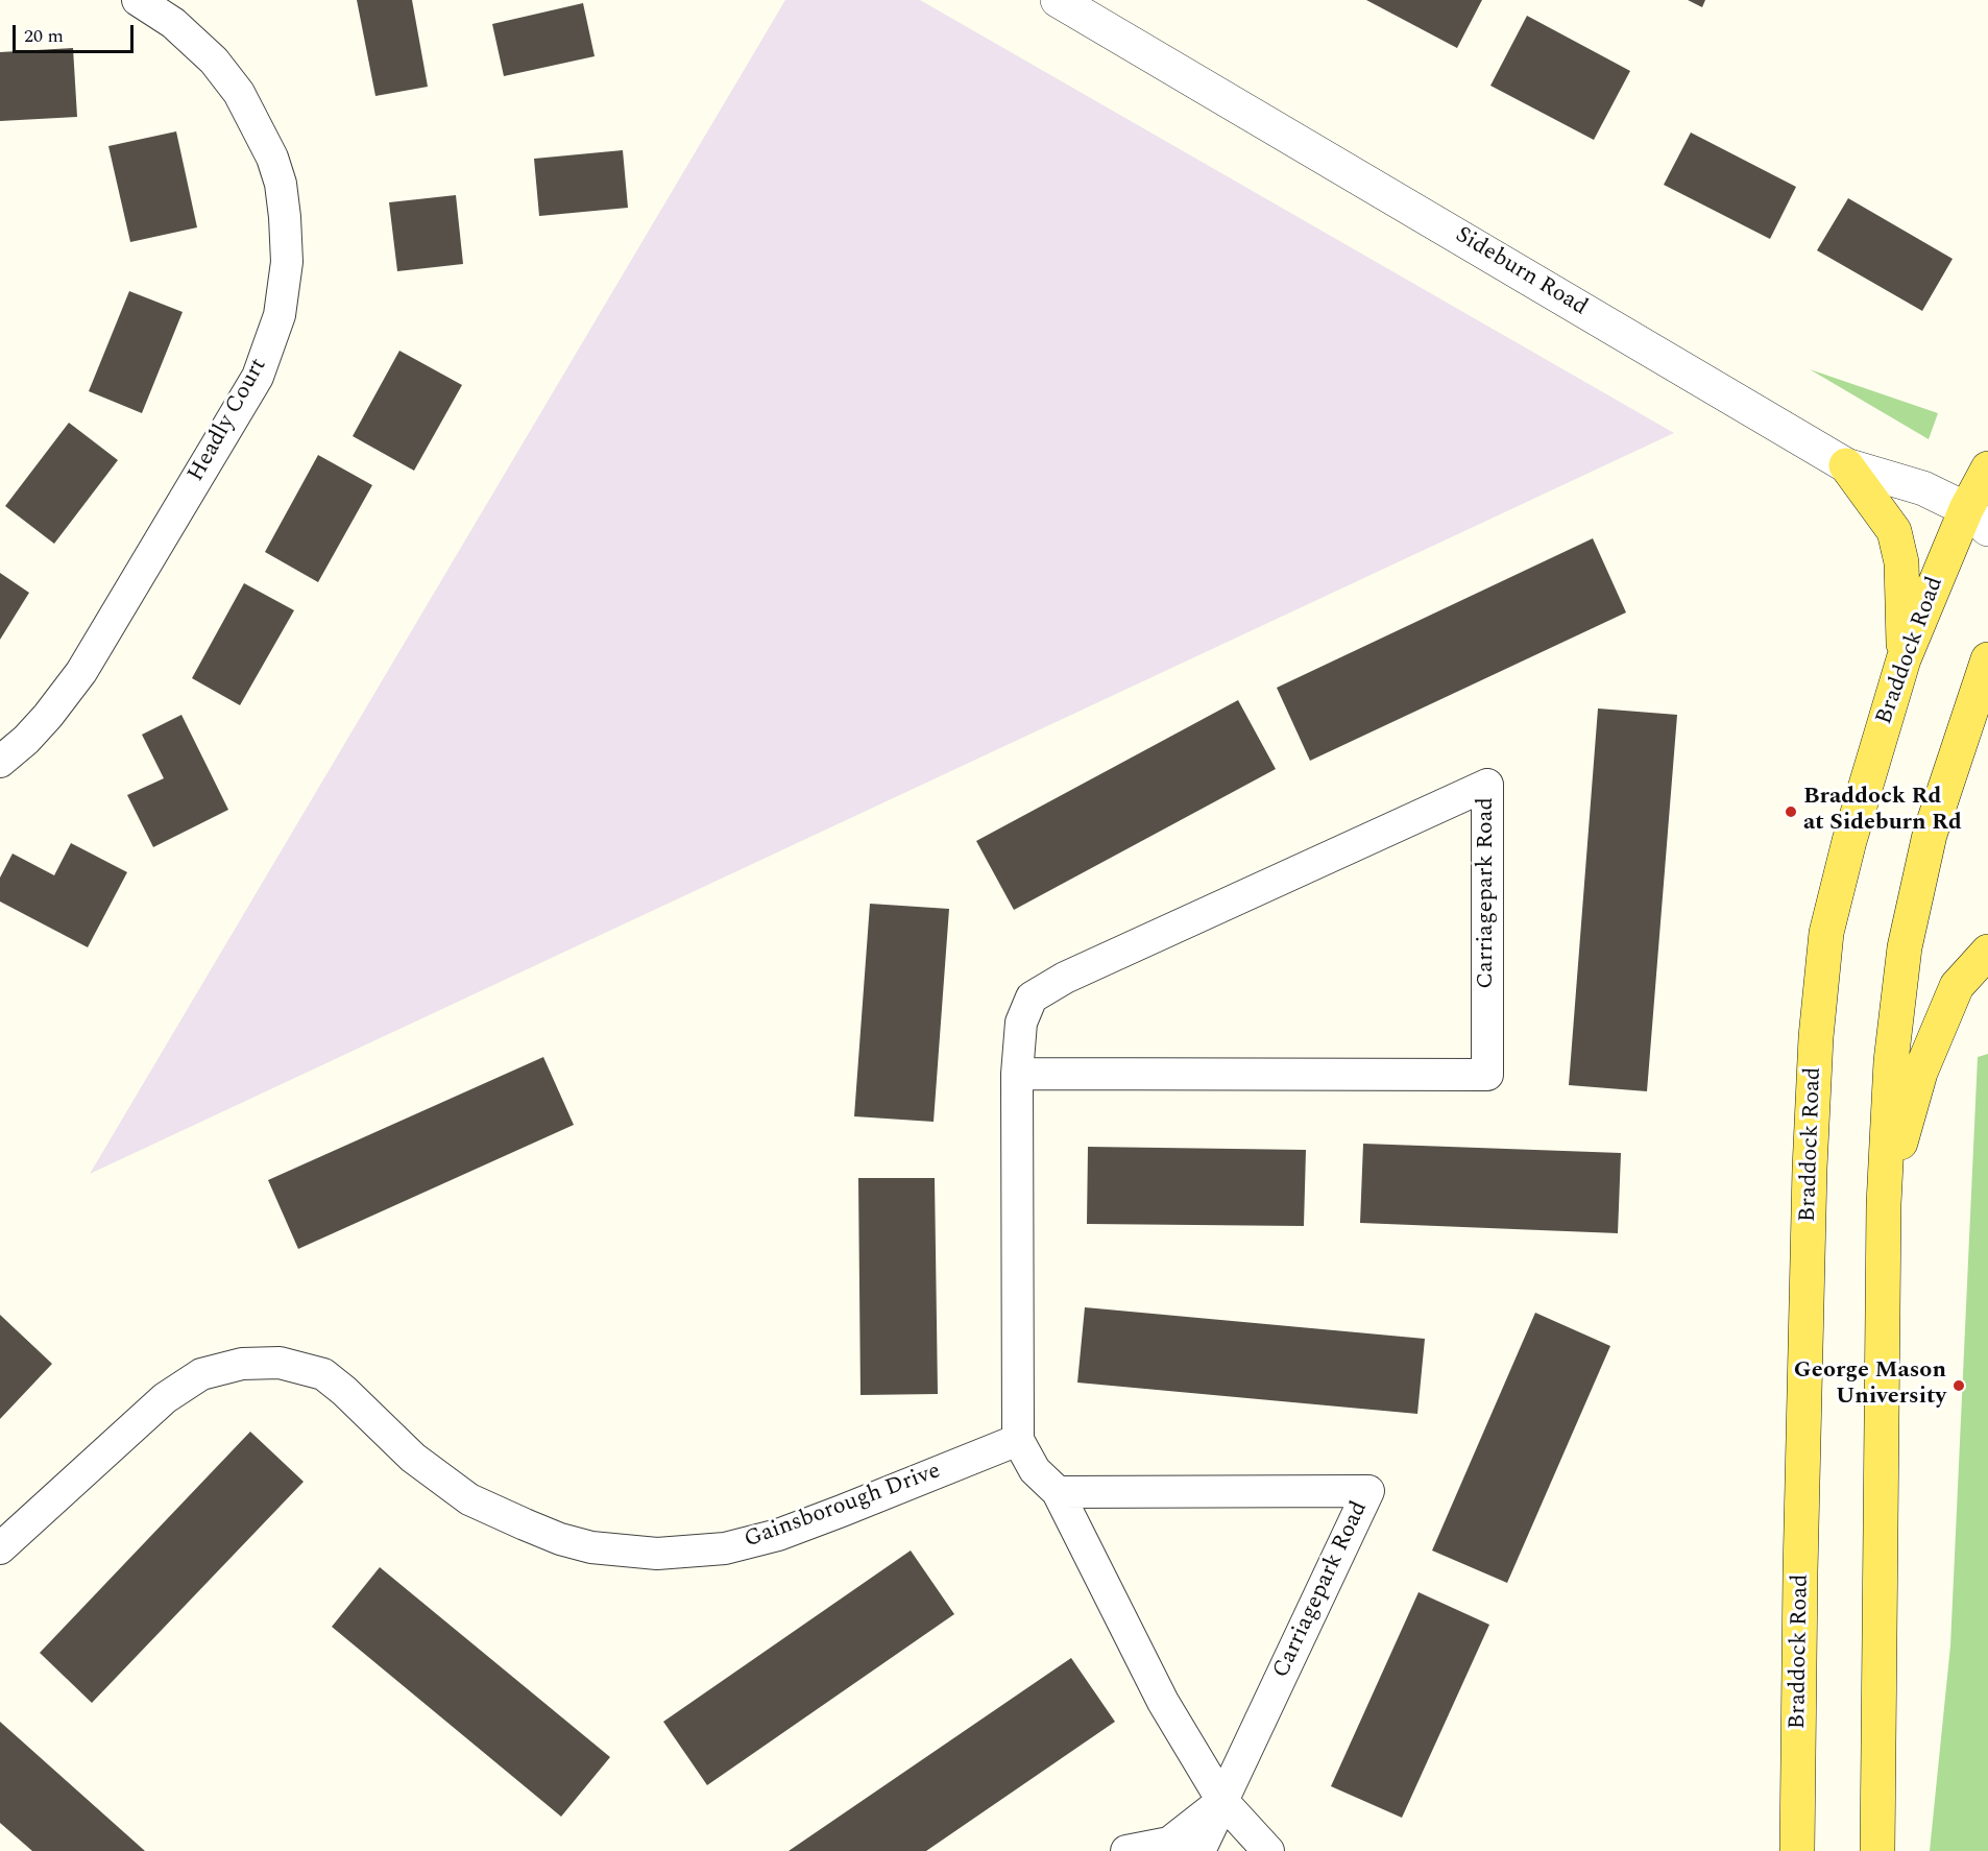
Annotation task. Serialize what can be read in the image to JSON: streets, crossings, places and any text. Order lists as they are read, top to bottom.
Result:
{
  "streets": {
    "main road": ["Braddock Road"],
    "street": [
      "Sideburn Road",
      "Headly Court",
      "Carriagepark Road",
      "Gainsborough Drive"
    ]
  },
  "crossings": [
    ["Sideburn Road", "Braddock Road"],
    ["Carriagepark Road", "Gainsborough Drive"]
  ],
  "places": ["Braddock Rd at Sideburn Rd", "George Mason University"],
  "scale_bar": "20 m"
}
